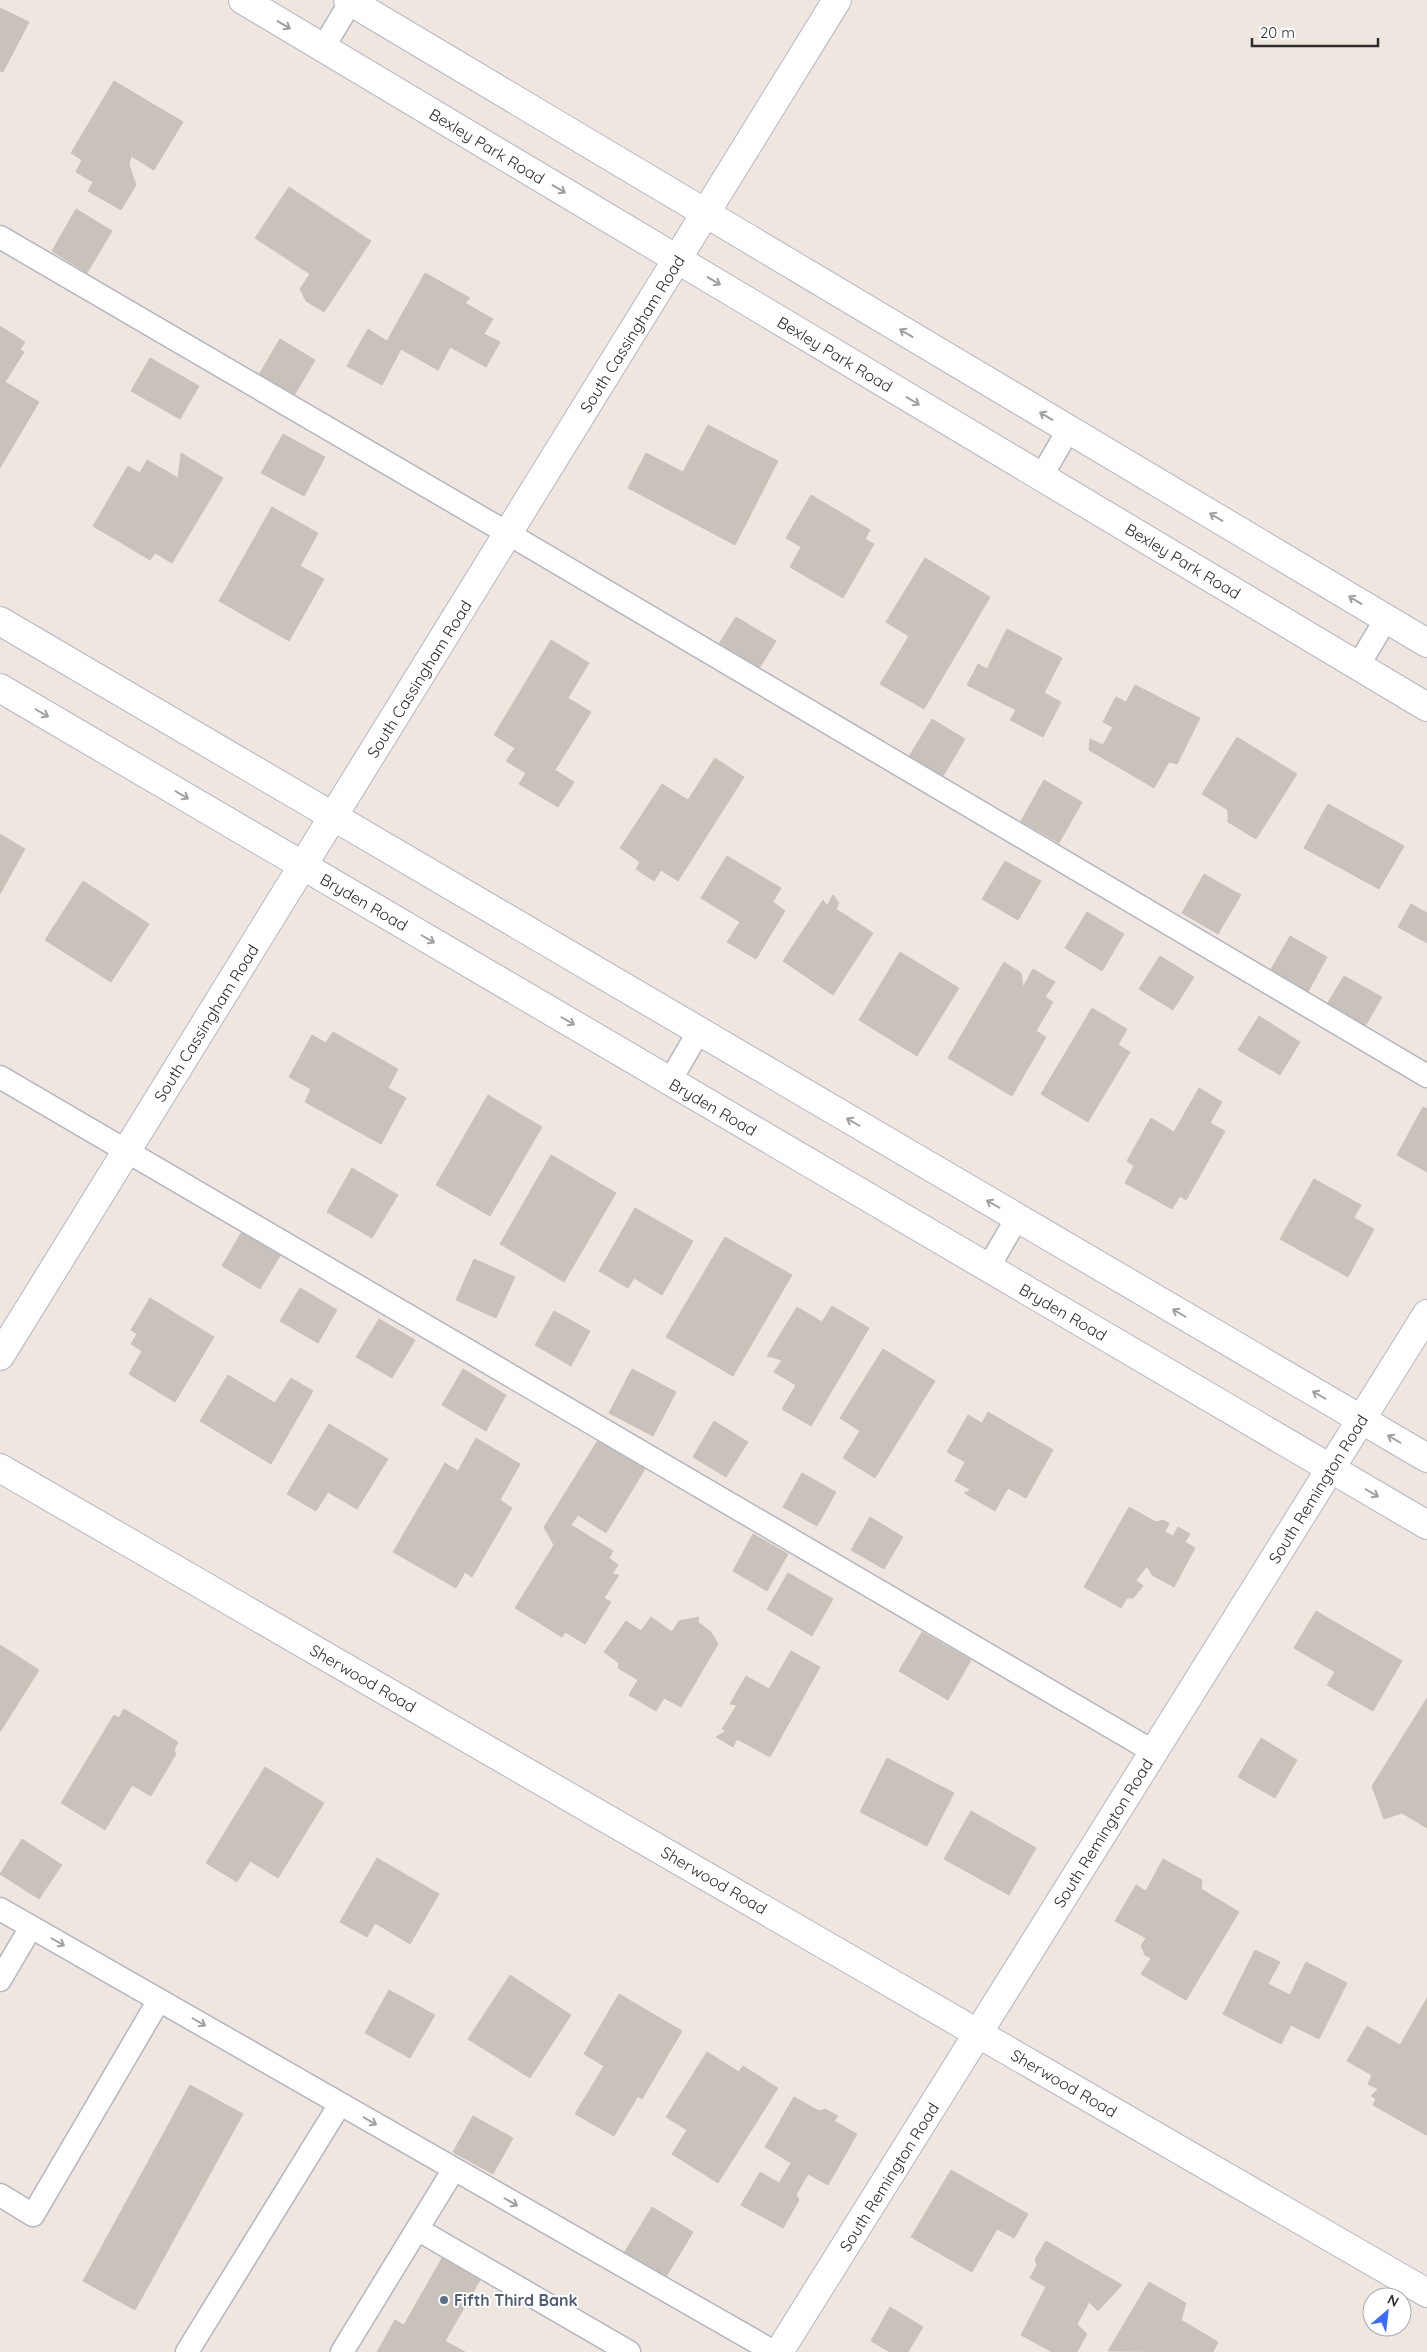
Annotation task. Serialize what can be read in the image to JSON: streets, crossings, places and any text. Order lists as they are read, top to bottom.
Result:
{
  "streets": {
    "street": [
      "Bexley Park Road",
      "South Cassingham Road",
      "Bryden Road",
      "South Remington Road",
      "Sherwood Road"
    ]
  },
  "crossings": [
    ["Bexley Park Road", "South Cassingham Road"],
    ["South Cassingham Road", "Bryden Road"],
    ["Bryden Road", "South Remington Road"],
    ["South Remington Road", "Sherwood Road"]
  ],
  "places": ["Fifth Third Bank"],
  "scale_bar": "20 m",
  "north": "top right"
}
